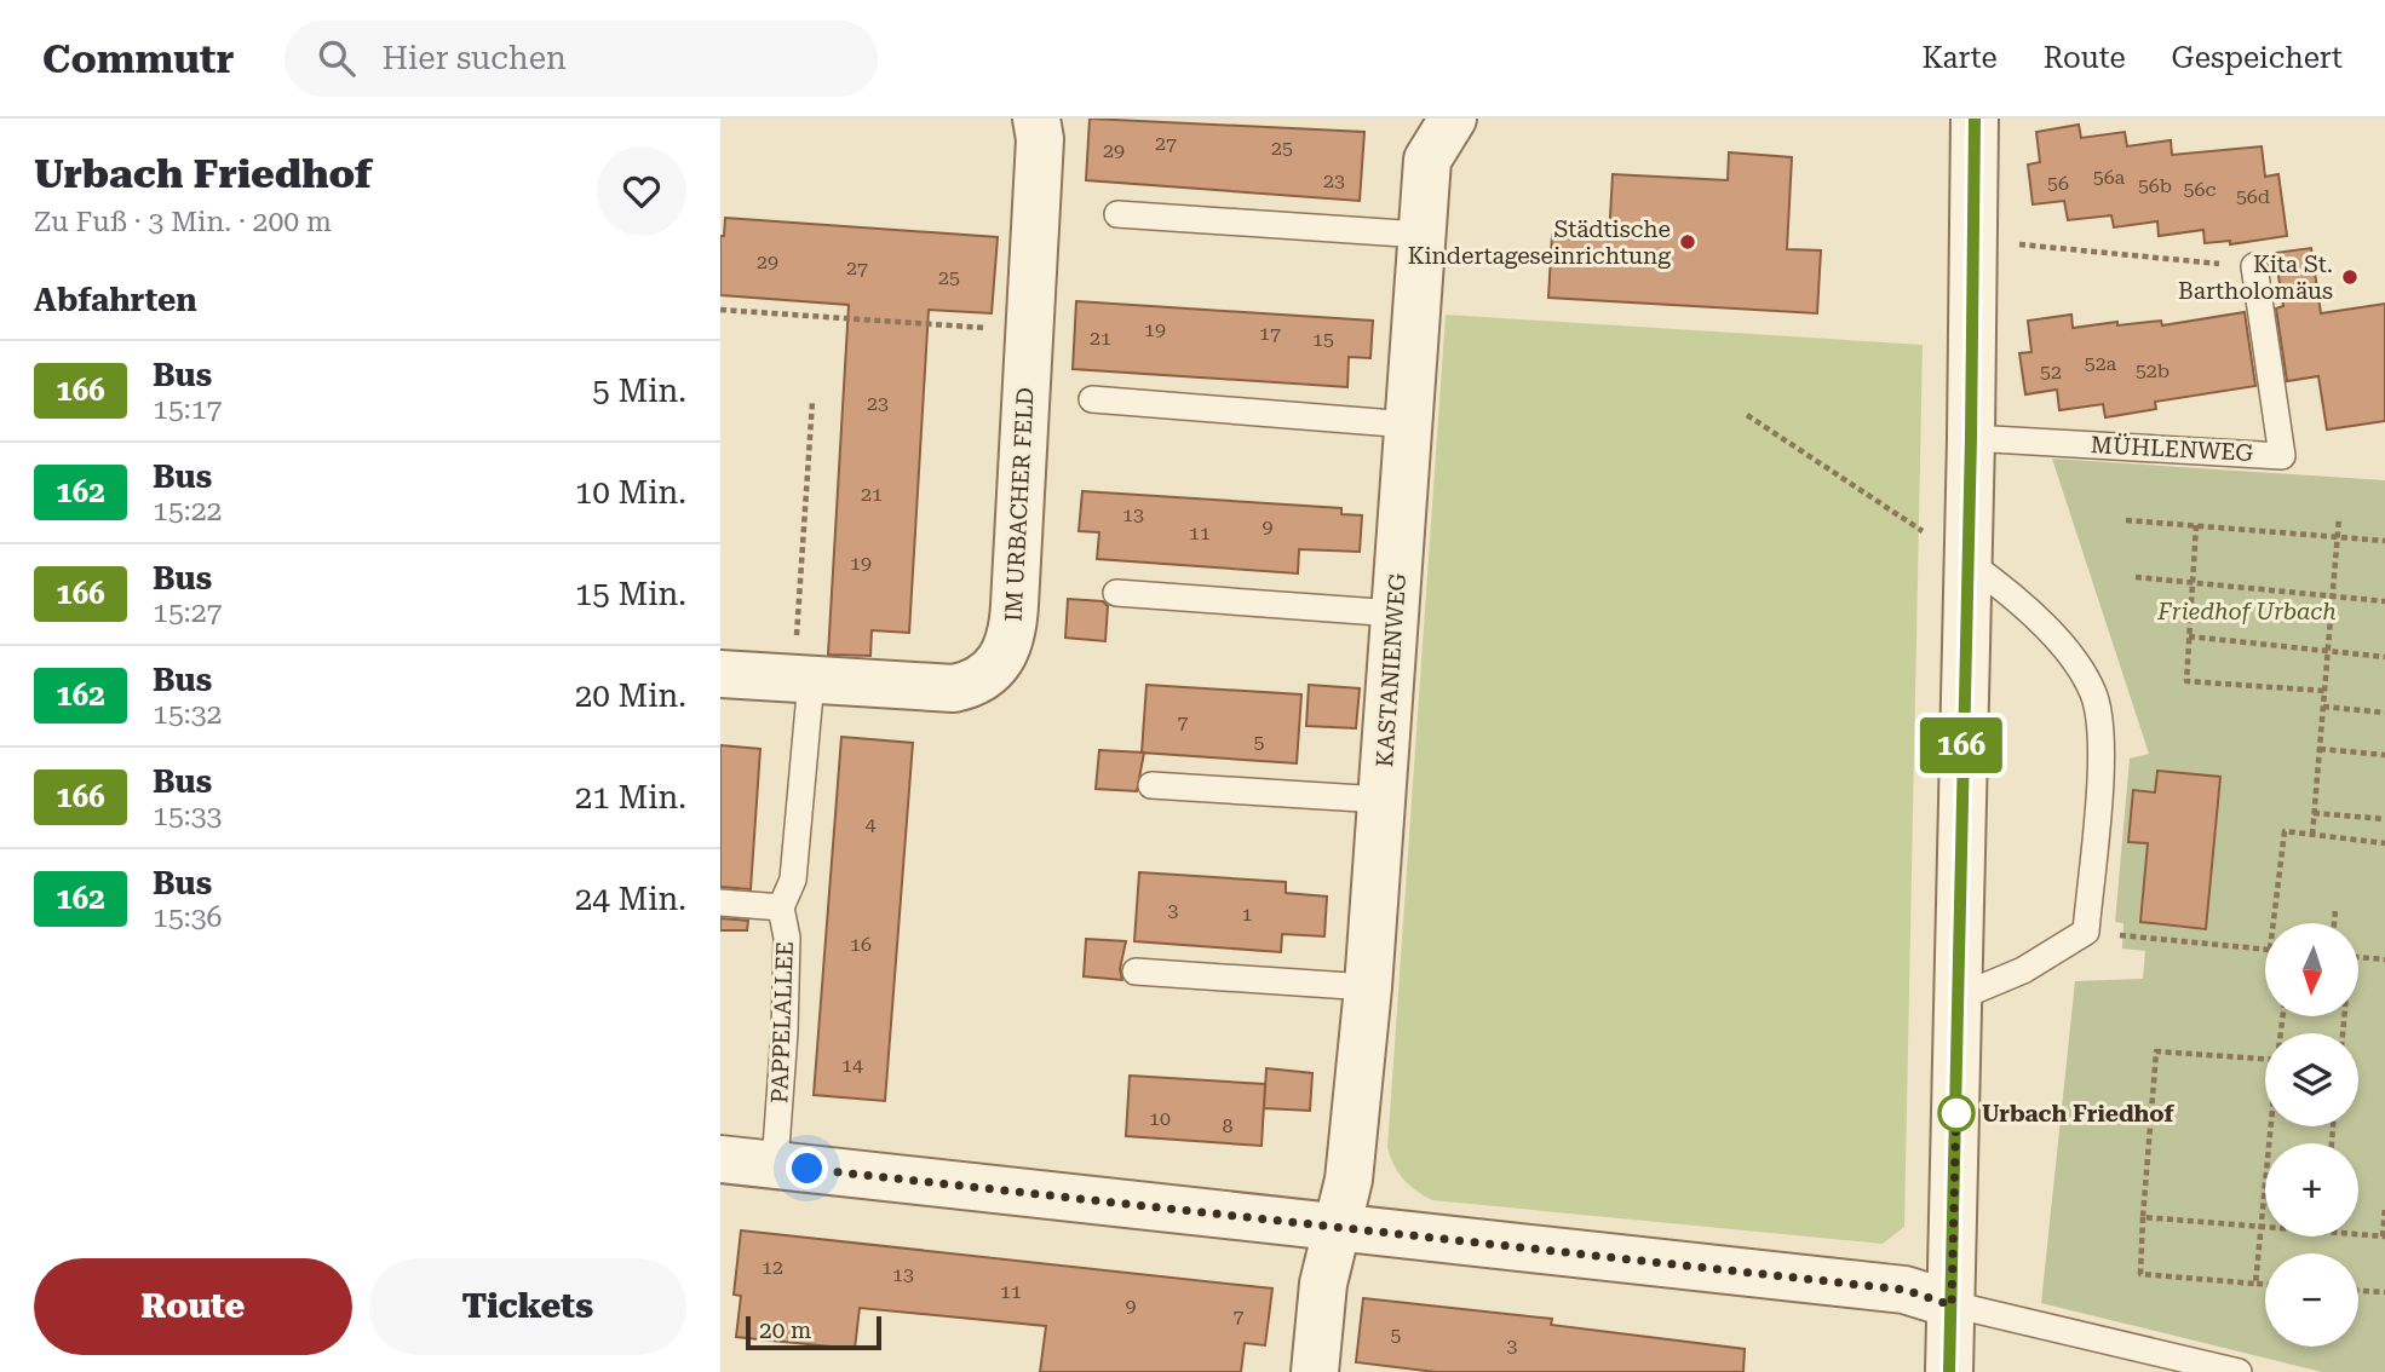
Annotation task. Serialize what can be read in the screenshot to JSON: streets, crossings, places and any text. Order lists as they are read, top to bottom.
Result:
{
  "streets": {
    "street": ["IM URBACHER FELD", "KASTANIENWEG"],
    "lane": ["MÜHLENWEG", "PAPPELALLEE"]
  },
  "crossings": [
    ["IM URBACHER FELD", "PAPPELALLEE"]
  ],
  "parks": ["Friedhof Urbach"],
  "places": ["Städtische Kindertageseinrichtung", "Kita St. Bartholomäus", "Urbach Friedhof"],
  "lines": ["bus line 166"],
  "house_numbers": [
    "27",
    "25",
    "29",
    "56a",
    "23",
    "56",
    "56b",
    "56c",
    "56d",
    "29",
    "27",
    "25",
    "19",
    "17",
    "21",
    "15",
    "52a",
    "52b",
    "52",
    "23",
    "21",
    "13",
    "9",
    "11",
    "19",
    "7",
    "5",
    "4",
    "3",
    "1",
    "16",
    "14",
    "10",
    "8",
    "12",
    "13",
    "11",
    "9",
    "7",
    "5",
    "3"
  ],
  "scale_bar": "20 m",
  "north": "bottom",
  "page": {
    "header": "Commutr",
    "search": "Hier suchen",
    "nav": ["Karte", "Route", "Gespeichert"],
    "heading": [
      ["Urbach Friedhof", "Zu Fuß · 3 Min. · 200 m"],
      "Abfahrten"
    ],
    "on_map": "166",
    "list": [
      {
        "mark": "166",
        "name": "Bus",
        "note": "15:17",
        "value": "5 Min."
      },
      {
        "mark": "162",
        "name": "Bus",
        "note": "15:22",
        "value": "10 Min."
      },
      {
        "mark": "166",
        "name": "Bus",
        "note": "15:27",
        "value": "15 Min."
      },
      {
        "mark": "162",
        "name": "Bus",
        "note": "15:32",
        "value": "20 Min."
      },
      {
        "mark": "166",
        "name": "Bus",
        "note": "15:33",
        "value": "21 Min."
      },
      {
        "mark": "162",
        "name": "Bus",
        "note": "15:36",
        "value": "24 Min."
      }
    ],
    "map_buttons": ["+", "−"],
    "buttons": ["Route", "Tickets"],
    "scale": "20 m"
  }
}
